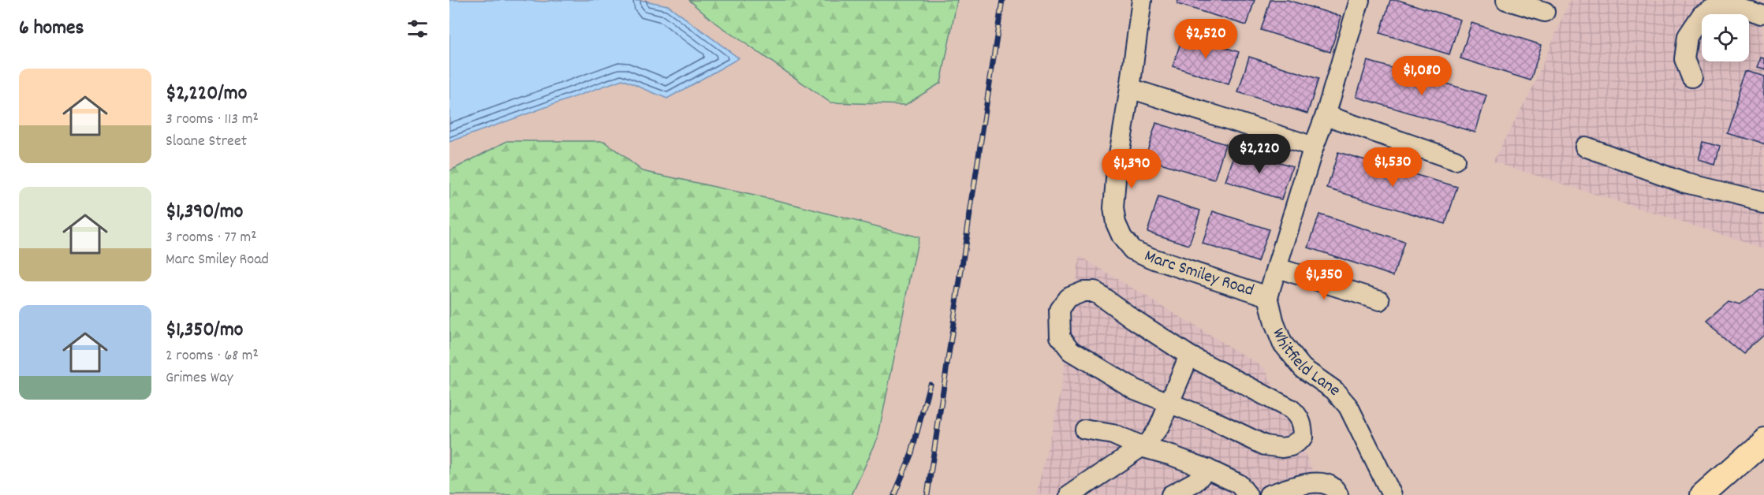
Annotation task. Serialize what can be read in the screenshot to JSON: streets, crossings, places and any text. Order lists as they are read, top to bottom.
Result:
{
  "streets": {
    "street": ["Marc Smiley Road", "Whitfield Lane"]
  },
  "crossings": [
    ["Marc Smiley Road", "Whitfield Lane"]
  ],
  "page": {
    "heading": "6 homes",
    "price": [
      "$2,520",
      "$1,080",
      "$2,220",
      "$1,530",
      "$1,390",
      "$1,350"
    ],
    "list": [
      {
        "name": "$2,220/mo",
        "note": "3 rooms · 113 m² · Sloane Street"
      },
      {
        "name": "$1,390/mo",
        "note": "3 rooms · 77 m² · Marc Smiley Road"
      },
      {
        "name": "$1,350/mo",
        "note": "2 rooms · 68 m² · Grimes Way"
      }
    ]
  }
}
